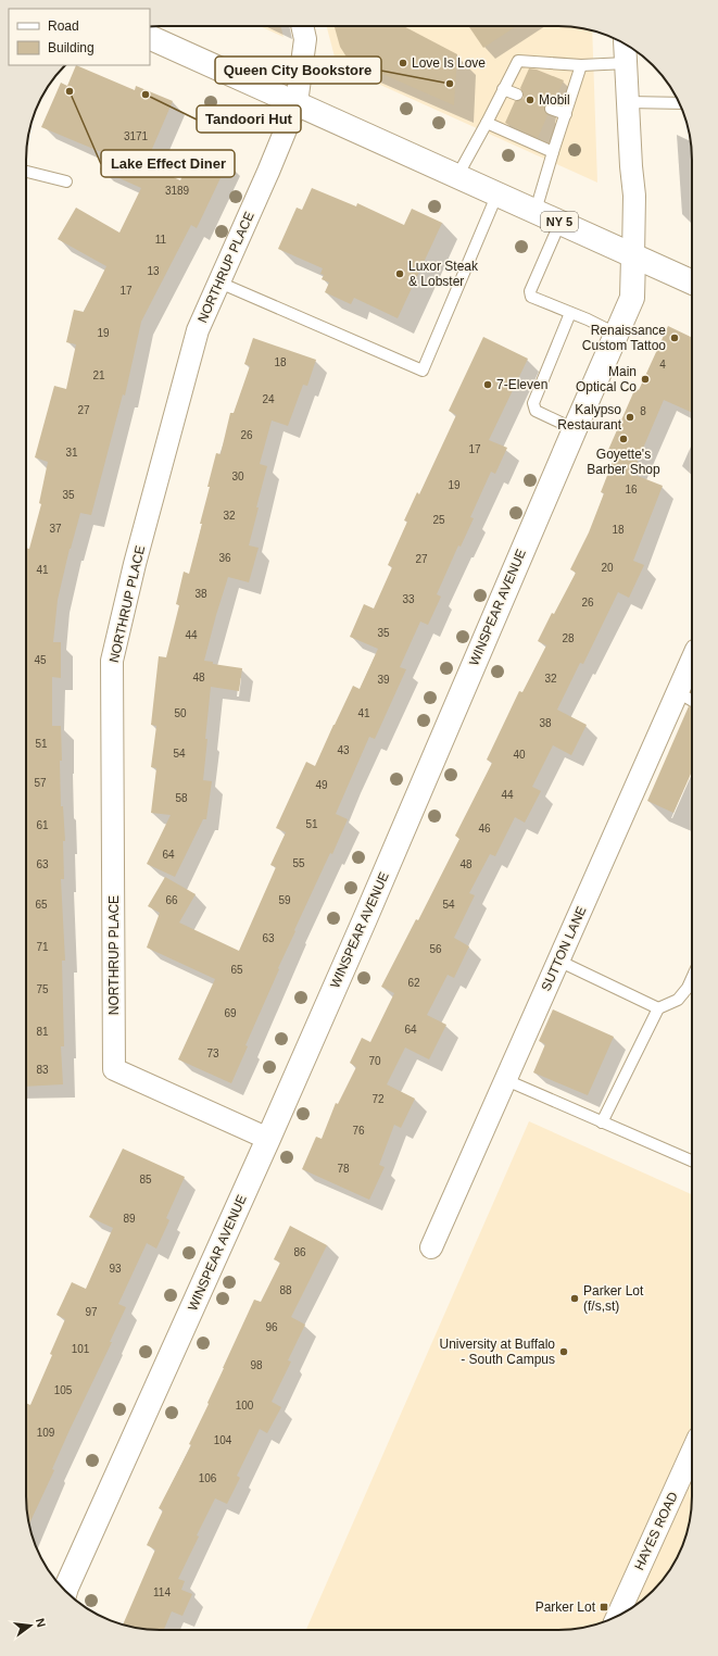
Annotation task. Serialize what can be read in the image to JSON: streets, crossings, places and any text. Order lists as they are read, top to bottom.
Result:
{
  "streets": {
    "street": [
      "NY 5",
      "NORTHRUP PLACE",
      "WINSPEAR AVENUE",
      "SUTTON LANE",
      "HAYES ROAD"
    ]
  },
  "crossings": [
    ["NY 5", "NORTHRUP PLACE"],
    ["NY 5", "WINSPEAR AVENUE"],
    ["NORTHRUP PLACE", "WINSPEAR AVENUE"]
  ],
  "places": {
    "other": [
      "Love Is Love",
      "Queen City Bookstore",
      "Lake Effect Diner",
      "Tandoori Hut",
      "Mobil",
      "Luxor Steak & Lobster",
      "Renaissance Custom Tattoo",
      "Main Optical Co",
      "7-Eleven",
      "Kalypso Restaurant",
      "Goyette's Barber Shop",
      "Parker Lot (f/s,st)",
      "University at Buffalo - South Campus"
    ],
    "transit": ["Parker Lot"]
  },
  "house_numbers": [
    "3171",
    "3189",
    "11",
    "13",
    "17",
    "19",
    "18",
    "4",
    "21",
    "24",
    "27",
    "8",
    "26",
    "17",
    "31",
    "30",
    "19",
    "16",
    "35",
    "32",
    "25",
    "37",
    "18",
    "36",
    "27",
    "20",
    "41",
    "38",
    "33",
    "26",
    "35",
    "44",
    "28",
    "45",
    "48",
    "32",
    "39",
    "50",
    "41",
    "38",
    "51",
    "43",
    "54",
    "40",
    "57",
    "49",
    "44",
    "58",
    "51",
    "61",
    "46",
    "64",
    "55",
    "63",
    "48",
    "66",
    "59",
    "65",
    "54",
    "63",
    "71",
    "56",
    "65",
    "62",
    "75",
    "69",
    "64",
    "81",
    "73",
    "70",
    "83",
    "72",
    "76",
    "78",
    "85",
    "89",
    "86",
    "93",
    "88",
    "97",
    "96",
    "101",
    "98",
    "105",
    "100",
    "109",
    "104",
    "106",
    "114"
  ],
  "legend": ["Road", "Building"],
  "north": "right"
}
